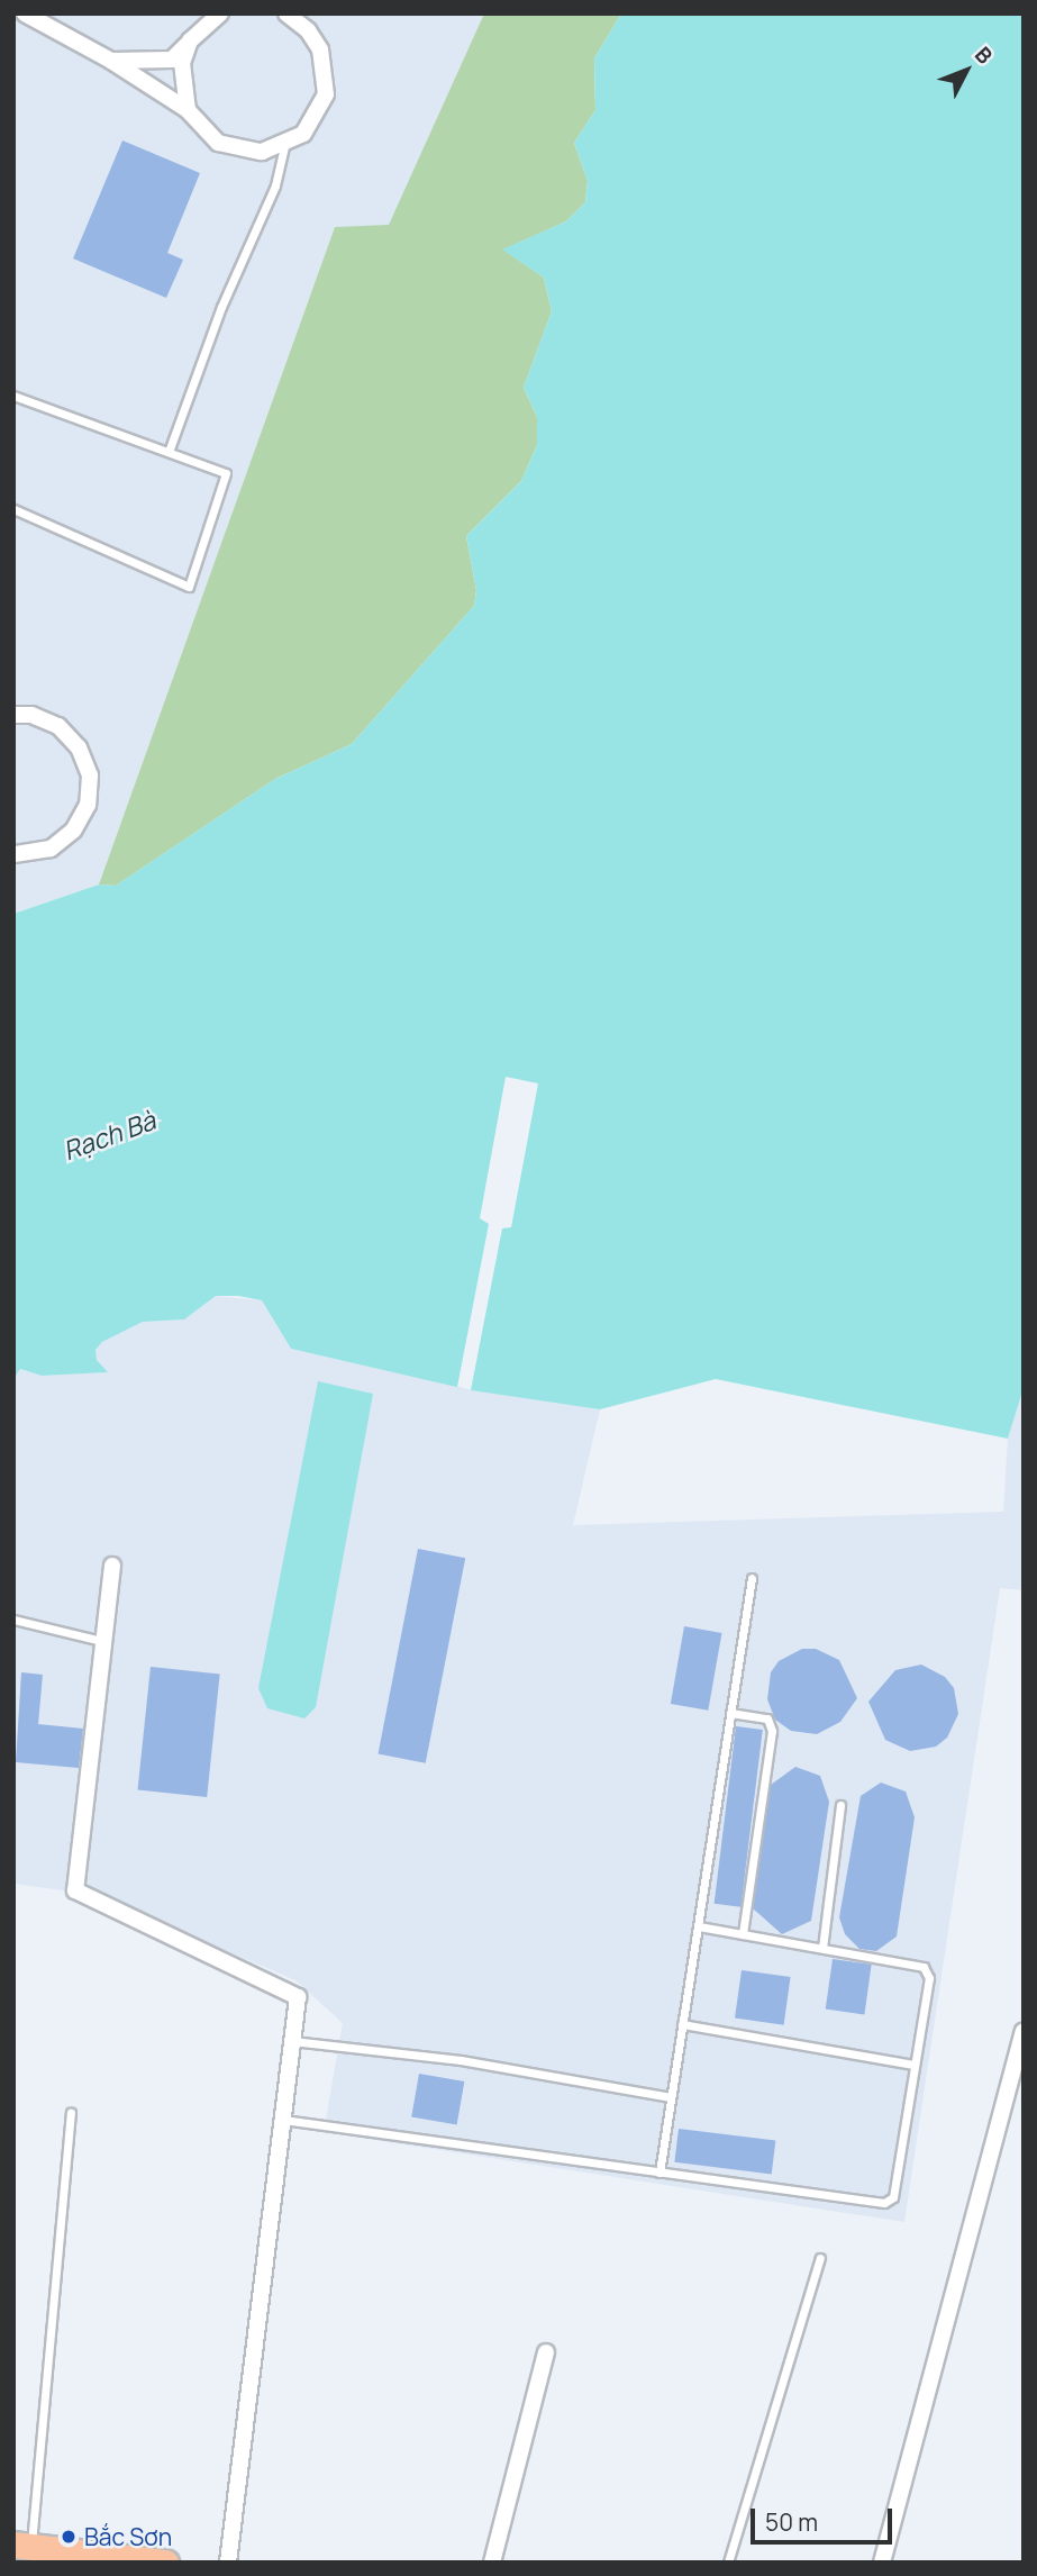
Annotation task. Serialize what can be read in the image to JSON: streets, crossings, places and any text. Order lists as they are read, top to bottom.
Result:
{
  "water": ["Rạch Bà"],
  "places": ["Bắc Sơn"],
  "scale_bar": "50 m",
  "north": "top right"
}
